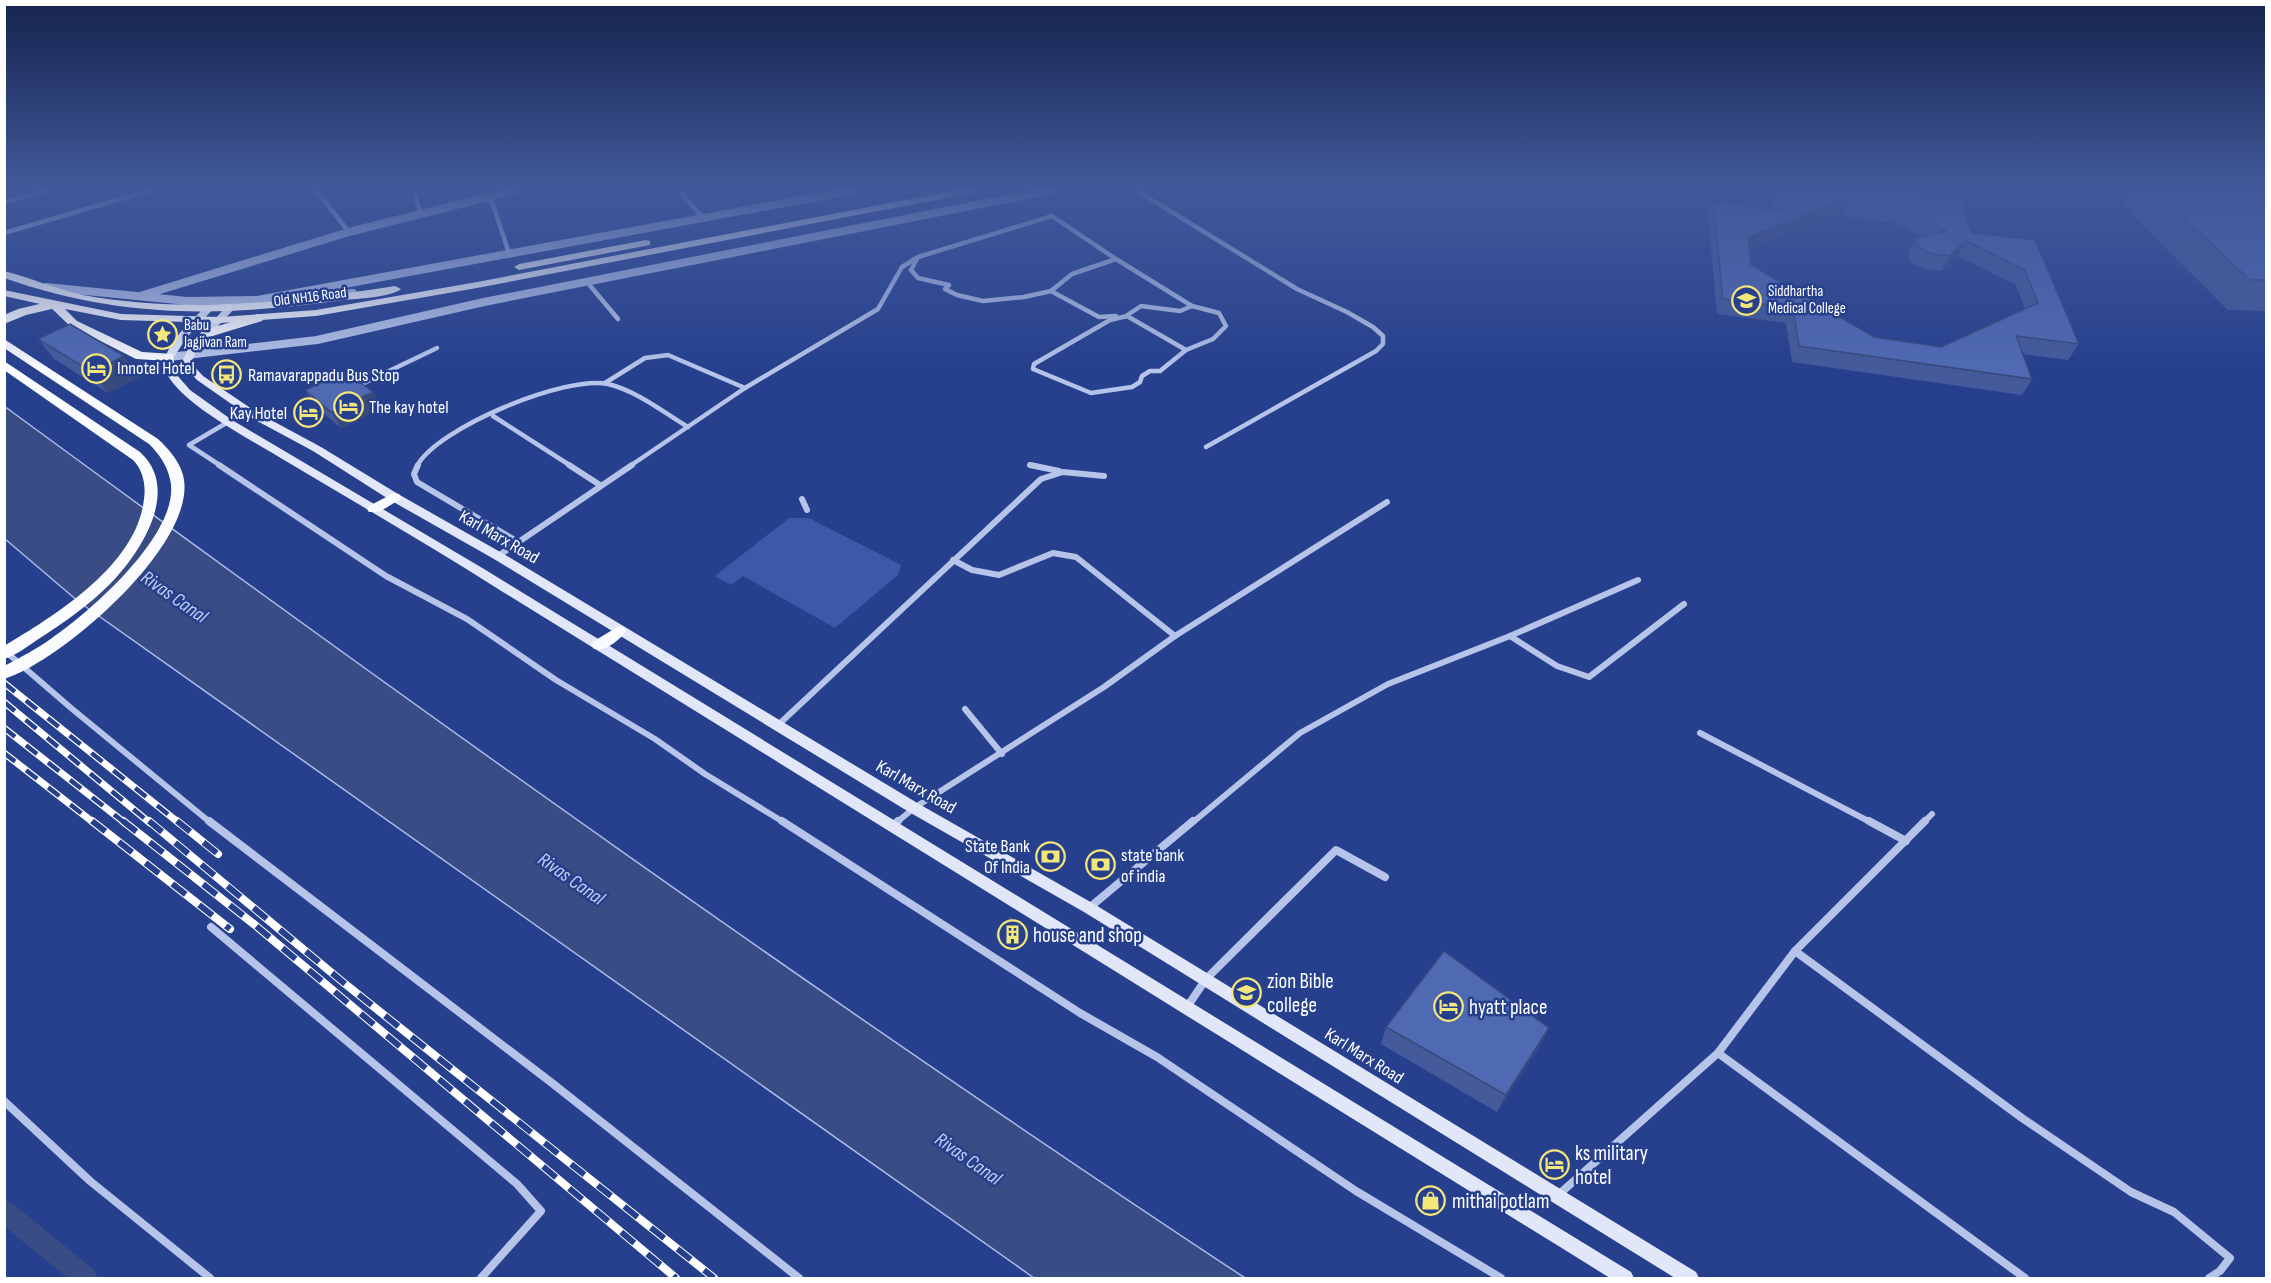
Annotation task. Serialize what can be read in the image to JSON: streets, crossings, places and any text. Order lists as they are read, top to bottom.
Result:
{
  "streets": {
    "main road": ["Old NH16 Road", "Karl Marx Road"]
  },
  "water": ["Rivas Canal"],
  "places": {
    "school or university": ["Siddhartha Medical College", "zion Bible college"],
    "place": ["Babu Jagjivan Ram"],
    "hotel": [
      "Innotel Hotel",
      "The kay hotel",
      "Kay Hotel",
      "hyatt place",
      "ks military hotel"
    ],
    "bus stop": ["Ramavarappadu Bus Stop"],
    "bank": ["State Bank Of India", "state bank of india"],
    "building": ["house and shop"],
    "shop": ["mithai potlam"]
  }
}
